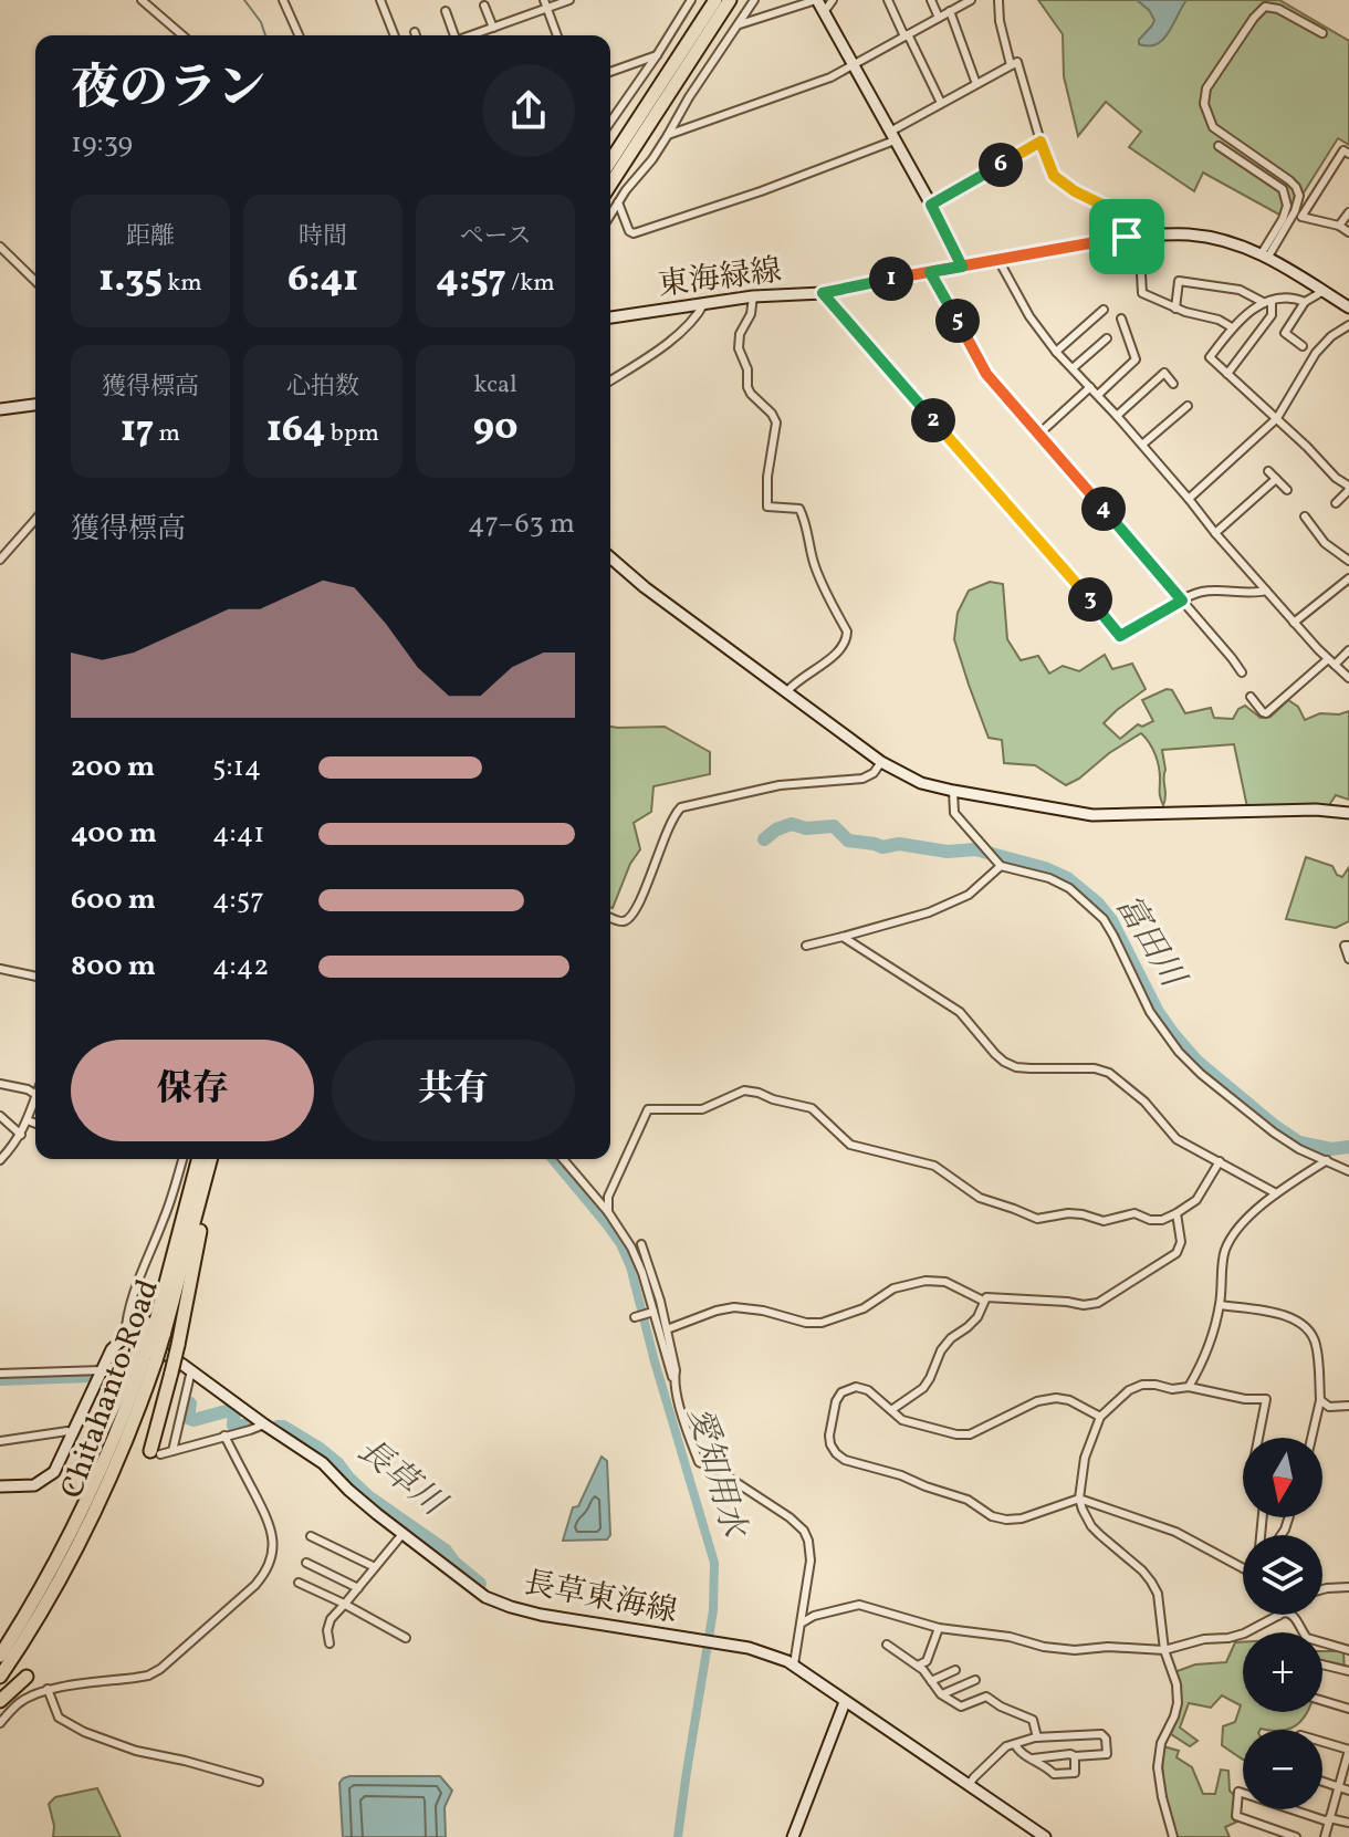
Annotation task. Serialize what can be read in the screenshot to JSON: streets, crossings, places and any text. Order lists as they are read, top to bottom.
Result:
{
  "streets": {
    "highway": ["Chitahanto Road"],
    "main road": ["東海緑線", "長草東海線"]
  },
  "water": ["富田川", "愛知用水", "長草川"],
  "north": "bottom",
  "page": {
    "heading": ["夜のラン", "19:39"],
    "pins": [
      "6",
      "1",
      "5",
      "2",
      "4",
      "3"
    ],
    "stats": [
      ["距離", "1.35 km"],
      ["時間", "6:41"],
      ["ペース", "4:57 /km"],
      ["獲得標高", "17 m"],
      ["心拍数", "164 bpm"],
      ["kcal", "90"]
    ],
    "chart": ["獲得標高", "47–63 m"],
    "list": [
      {
        "name": "200 m",
        "note": "5:14"
      },
      {
        "name": "400 m",
        "note": "4:41"
      },
      {
        "name": "600 m",
        "note": "4:57"
      },
      {
        "name": "800 m",
        "note": "4:42"
      }
    ],
    "buttons": ["保存", "共有"],
    "map_buttons": ["+", "−"]
  }
}
